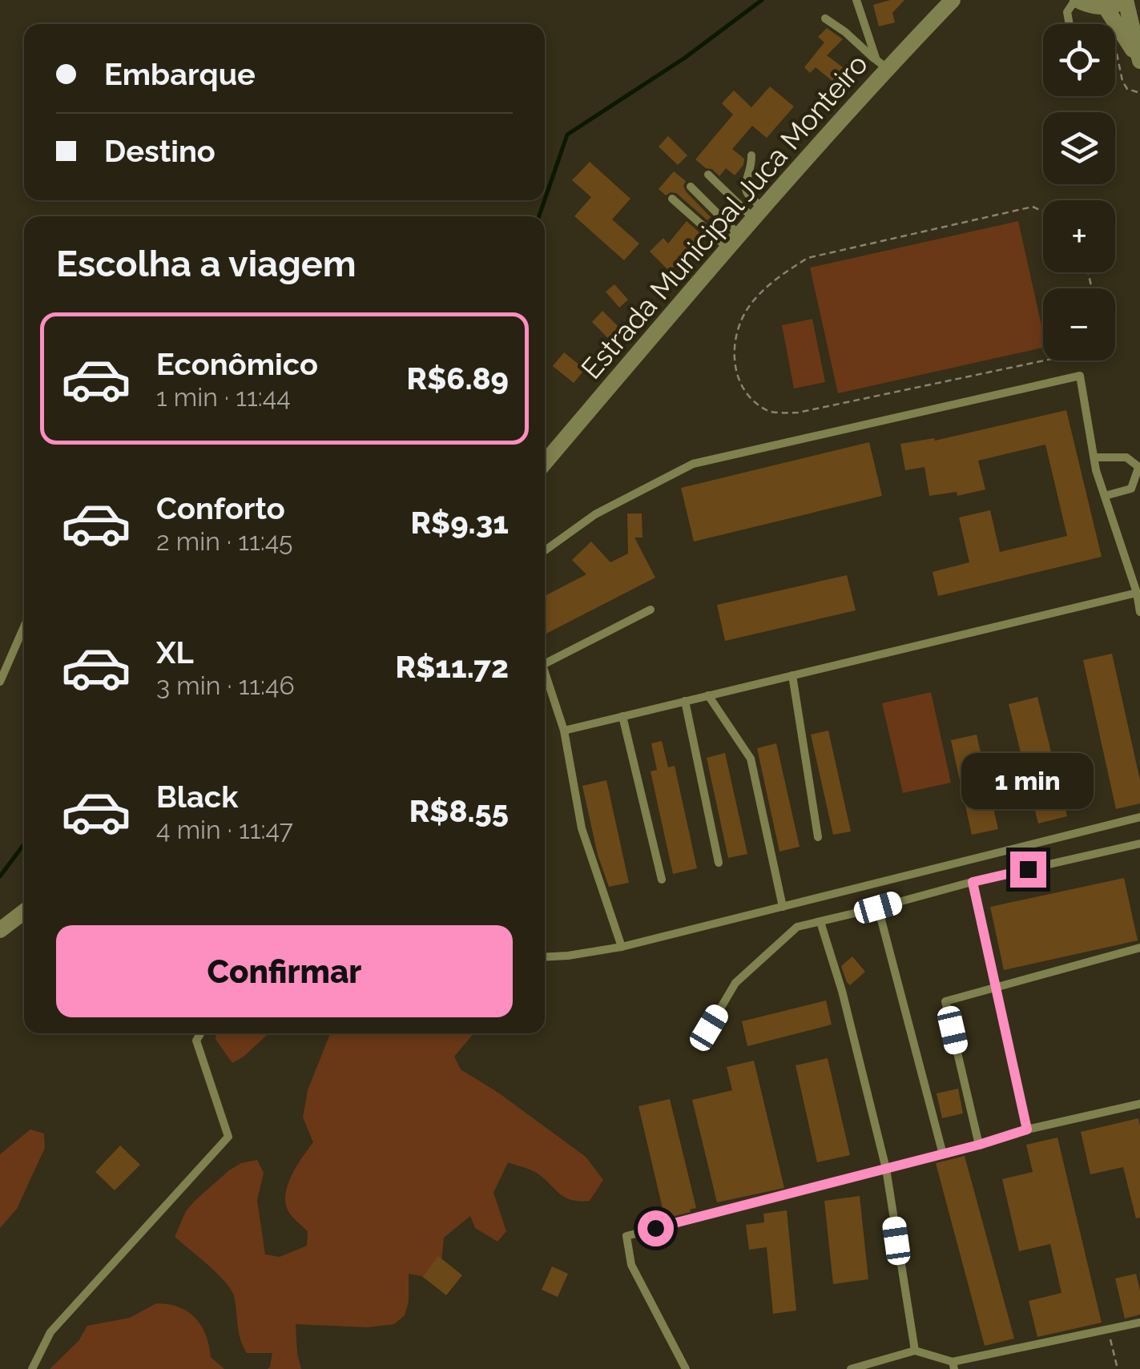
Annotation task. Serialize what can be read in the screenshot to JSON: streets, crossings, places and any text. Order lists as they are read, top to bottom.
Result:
{
  "streets": {
    "street": ["Estrada Municipal Juca Monteiro"]
  },
  "page": {
    "map_buttons": ["+", "−"],
    "banner": ["Embarque", "Destino"],
    "heading": "Escolha a viagem",
    "list": [
      {
        "name": "Econômico",
        "note": "1 min · 11:44",
        "value": "R$6.89"
      },
      {
        "name": "Conforto",
        "note": "2 min · 11:45",
        "value": "R$9.31"
      },
      {
        "name": "XL",
        "note": "3 min · 11:46",
        "value": "R$11.72"
      },
      {
        "name": "Black",
        "note": "4 min · 11:47",
        "value": "R$8.55"
      }
    ],
    "bubble": "1 min",
    "buttons": "Confirmar"
  }
}
